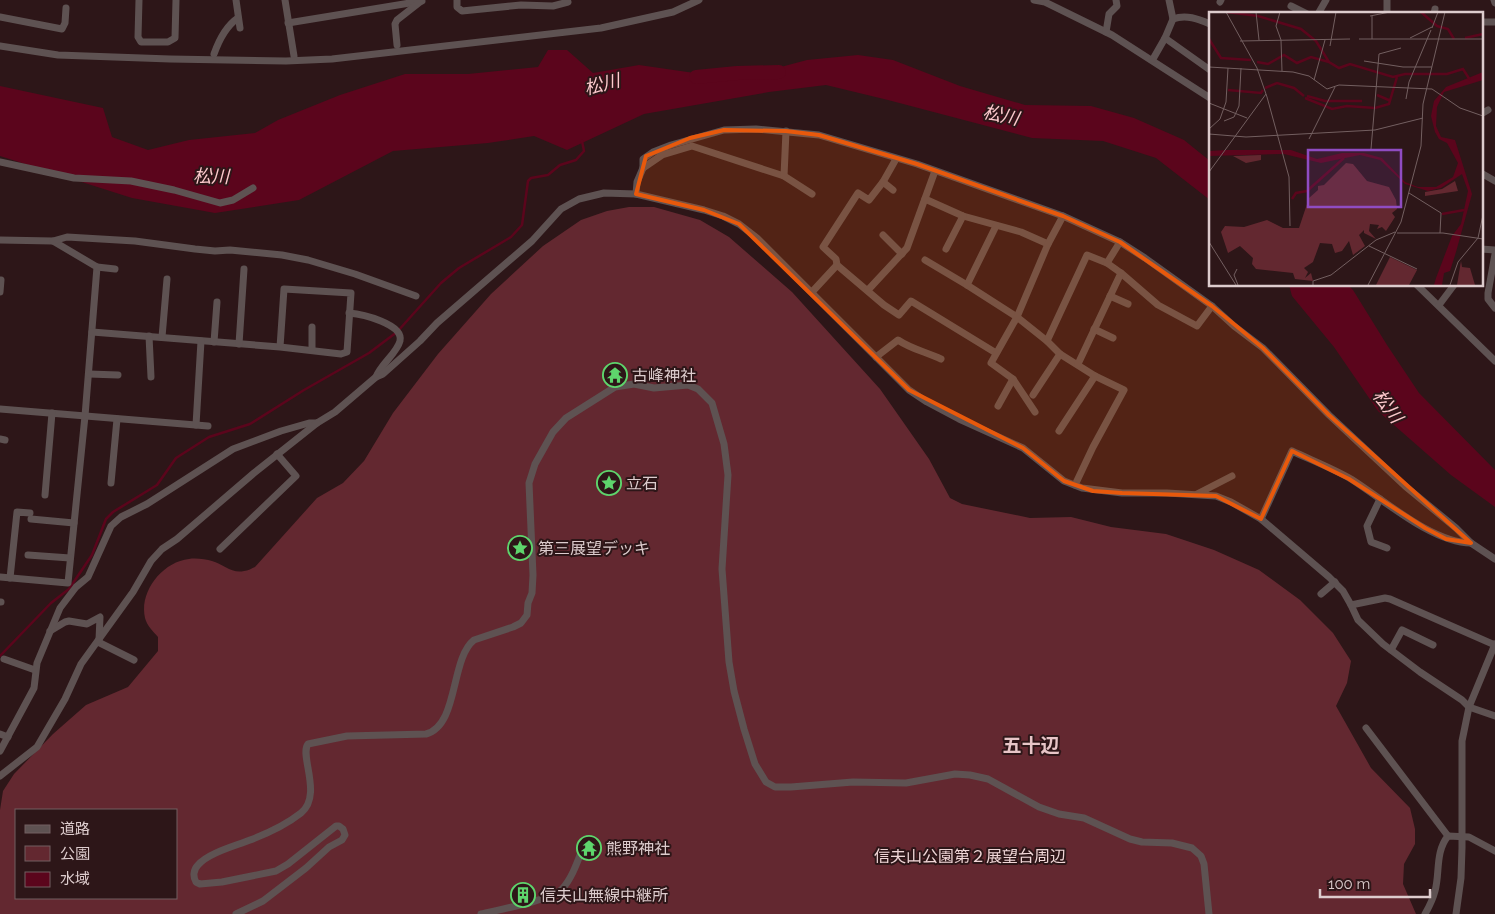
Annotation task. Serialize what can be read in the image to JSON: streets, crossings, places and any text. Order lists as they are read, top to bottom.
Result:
{
  "districts": ["五十辺"],
  "water": ["松川"],
  "parks": ["信夫山公園第２展望台周辺"],
  "places": {
    "temple": ["古峰神社", "熊野神社"],
    "place": ["立石", "第三展望デッキ"],
    "building": ["信夫山無線中継所"]
  },
  "legend": ["道路", "公園", "水域"],
  "scale_bar": "100 m"
}
